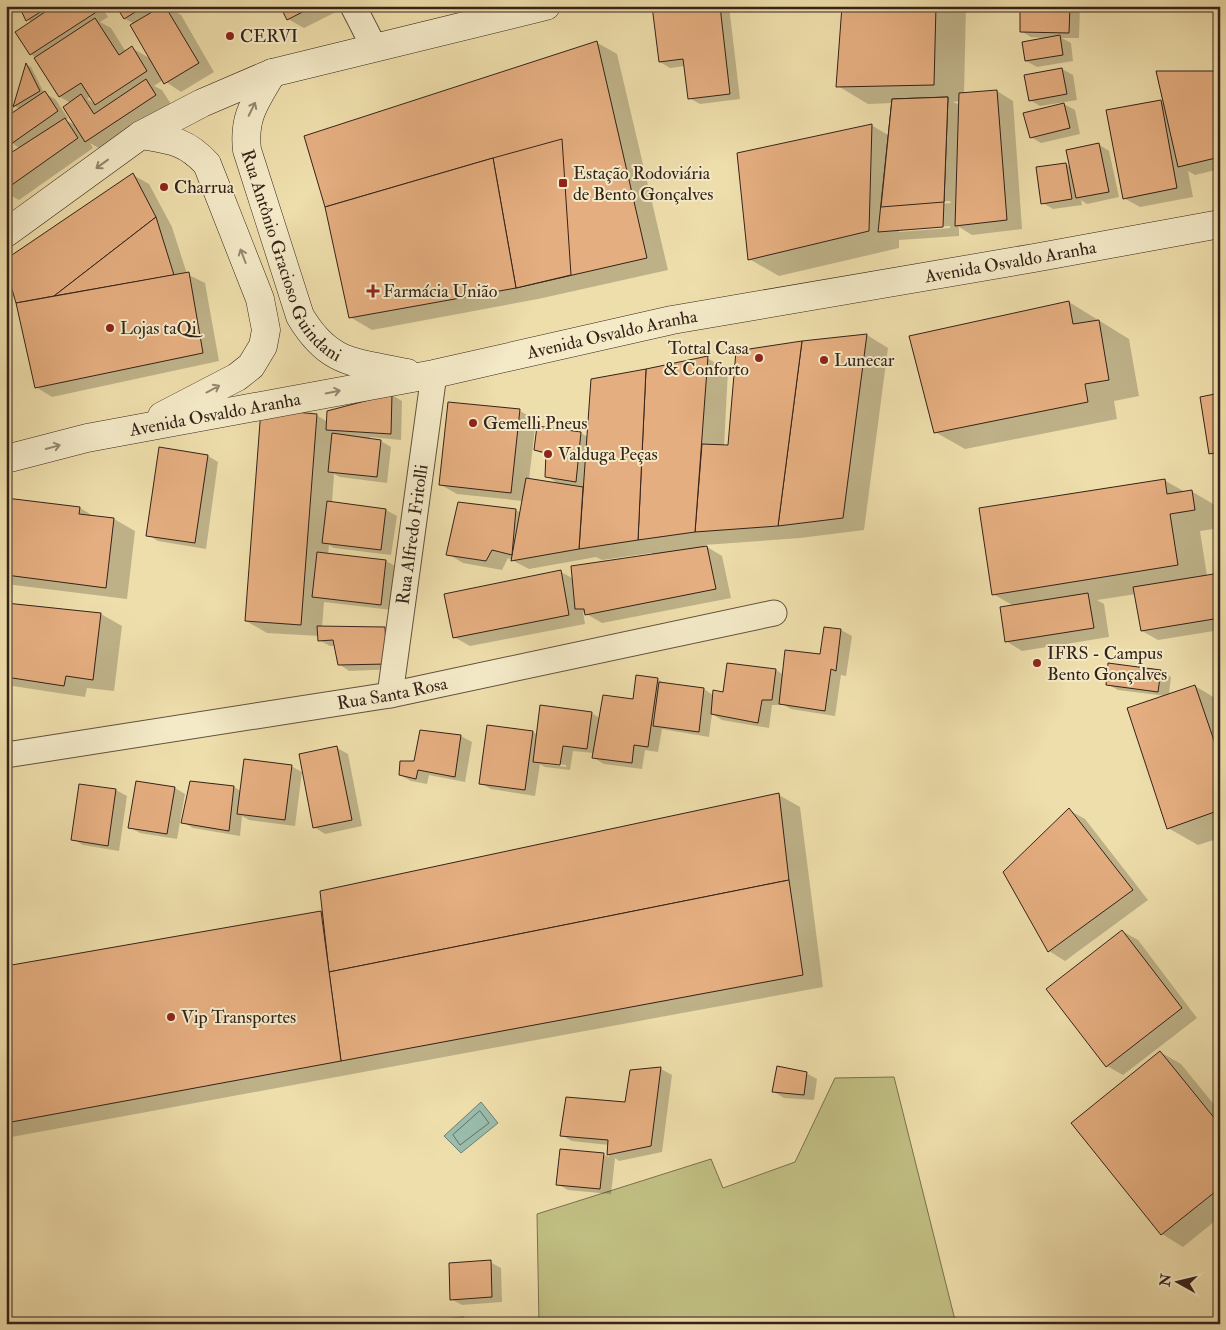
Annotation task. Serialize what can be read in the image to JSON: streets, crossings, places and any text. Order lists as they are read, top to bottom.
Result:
{
  "streets": {
    "main road": ["Rua Antônio Gracioso Guindani", "Avenida Osvaldo Aranha"],
    "street": ["Rua Alfredo Fritolli", "Rua Santa Rosa"]
  },
  "crossings": [
    ["Rua Antônio Gracioso Guindani", "Avenida Osvaldo Aranha"],
    ["Rua Antônio Gracioso Guindani", "Rua Alfredo Fritolli"],
    ["Avenida Osvaldo Aranha", "Rua Alfredo Fritolli"],
    ["Rua Alfredo Fritolli", "Rua Santa Rosa"]
  ],
  "one_way": ["Rua Antônio Gracioso Guindani"],
  "places": {
    "other": [
      "CERVI",
      "Charrua",
      "Lojas taQi",
      "Tottal Casa & Conforto",
      "Lunecar",
      "Gemelli Pneus",
      "Valduga Peças",
      "IFRS - Campus Bento Gonçalves",
      "Vip Transportes"
    ],
    "transit": ["Estação Rodoviária de Bento Gonçalves"],
    "health": ["Farmácia União"]
  },
  "north": "left"
}
